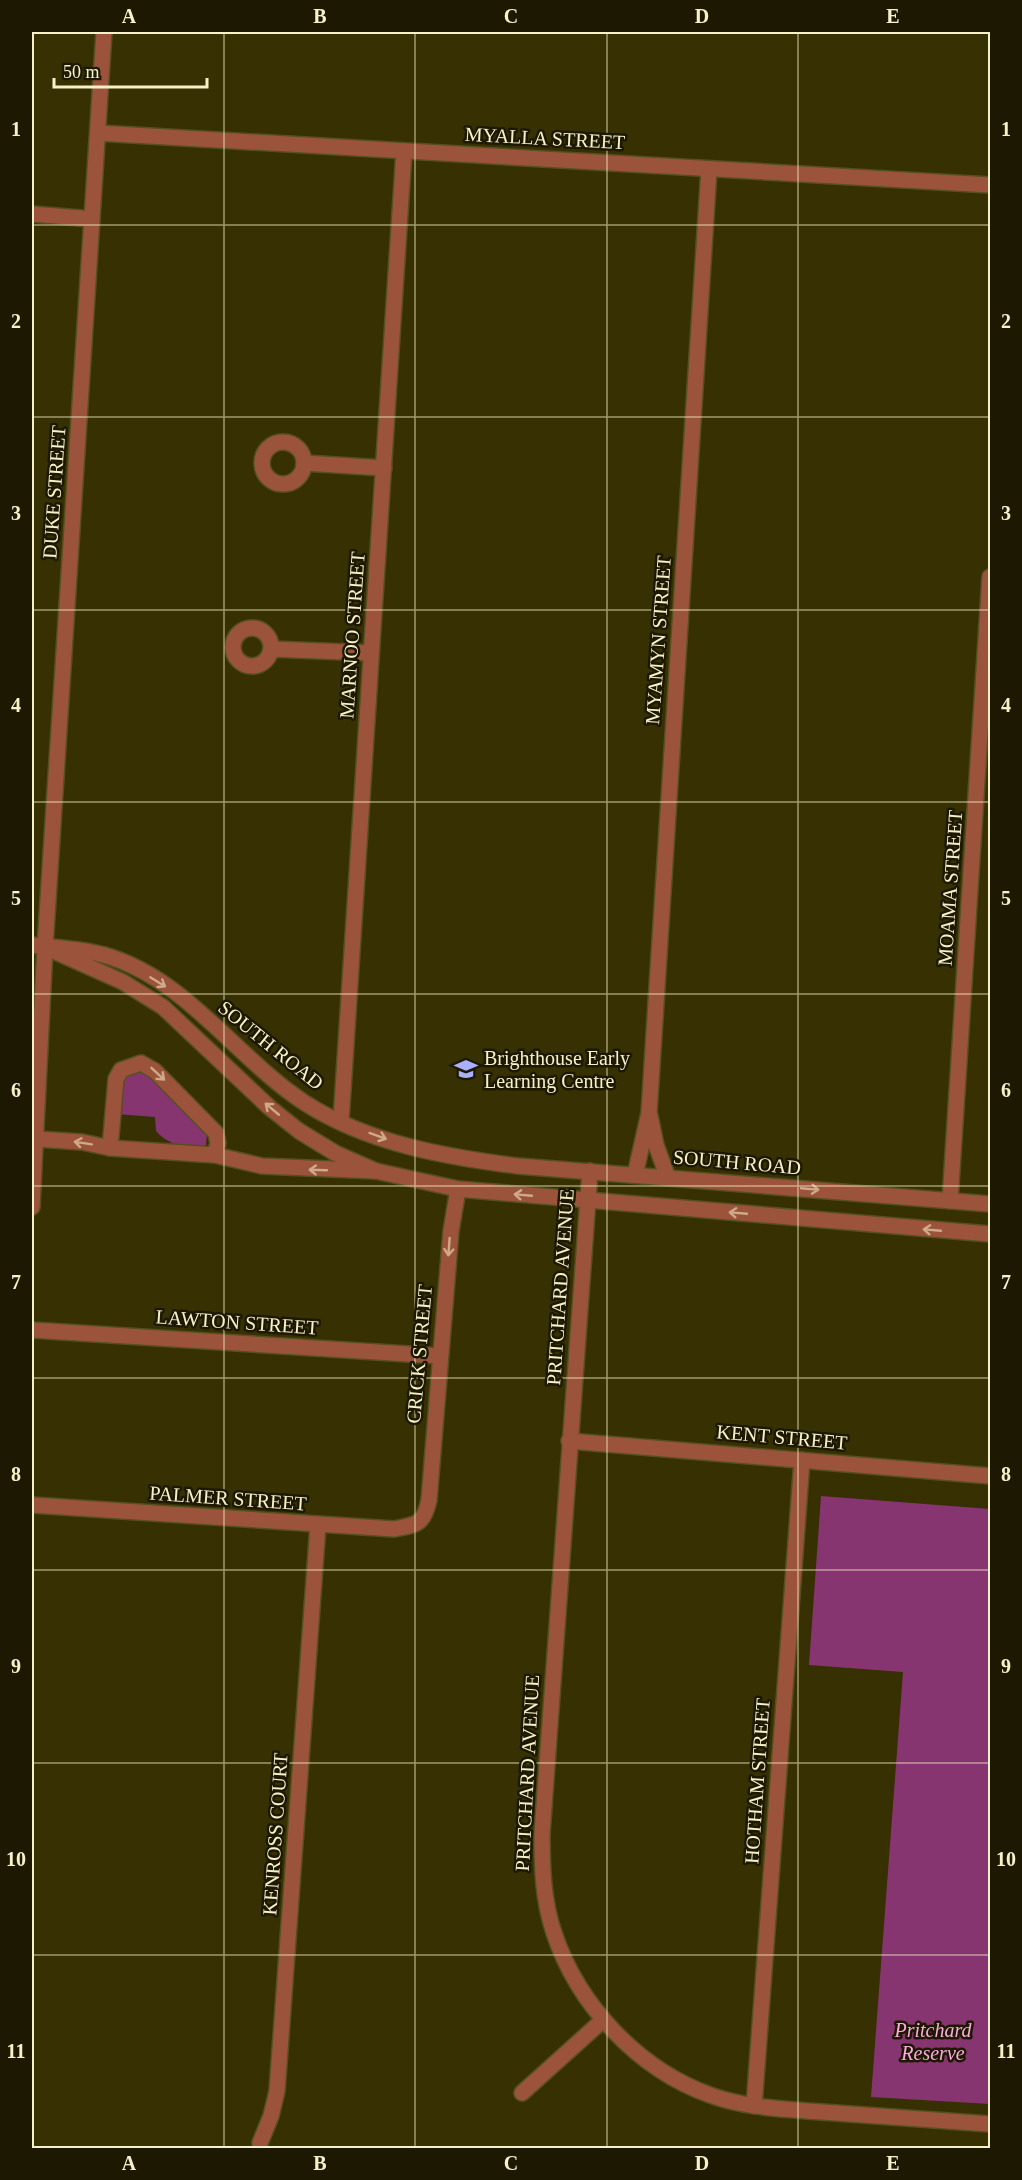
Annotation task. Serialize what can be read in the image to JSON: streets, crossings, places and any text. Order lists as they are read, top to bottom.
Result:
{
  "streets": {
    "street": [
      "MYALLA STREET",
      "DUKE STREET",
      "MARNOO STREET",
      "MYAMYN STREET",
      "MOAMA STREET",
      "SOUTH ROAD",
      "PRITCHARD AVENUE",
      "LAWTON STREET",
      "CRICK STREET",
      "KENT STREET",
      "PALMER STREET",
      "HOTHAM STREET",
      "KENROSS COURT"
    ]
  },
  "crossings": [
    ["MYALLA STREET", "DUKE STREET"],
    ["MYALLA STREET", "MARNOO STREET"],
    ["MYALLA STREET", "MYAMYN STREET"],
    ["DUKE STREET", "SOUTH ROAD"],
    ["MARNOO STREET", "SOUTH ROAD"],
    ["MYAMYN STREET", "SOUTH ROAD"],
    ["MOAMA STREET", "SOUTH ROAD"],
    ["SOUTH ROAD", "PRITCHARD AVENUE"],
    ["PRITCHARD AVENUE", "KENT STREET"],
    ["PRITCHARD AVENUE", "HOTHAM STREET"],
    ["LAWTON STREET", "CRICK STREET"],
    ["CRICK STREET", "PALMER STREET"],
    ["KENT STREET", "HOTHAM STREET"],
    ["PALMER STREET", "KENROSS COURT"]
  ],
  "one_way": ["CRICK STREET"],
  "parks": ["Pritchard Reserve"],
  "places": {
    "school or university": ["Brighthouse Early Learning Centre"]
  },
  "scale_bar": "50 m",
  "grid": {
    "columns": [
      "A",
      "B",
      "C",
      "D",
      "E"
    ],
    "rows": [
      "1",
      "2",
      "3",
      "4",
      "5",
      "6",
      "7",
      "8",
      "9",
      "10",
      "11"
    ]
  }
}
